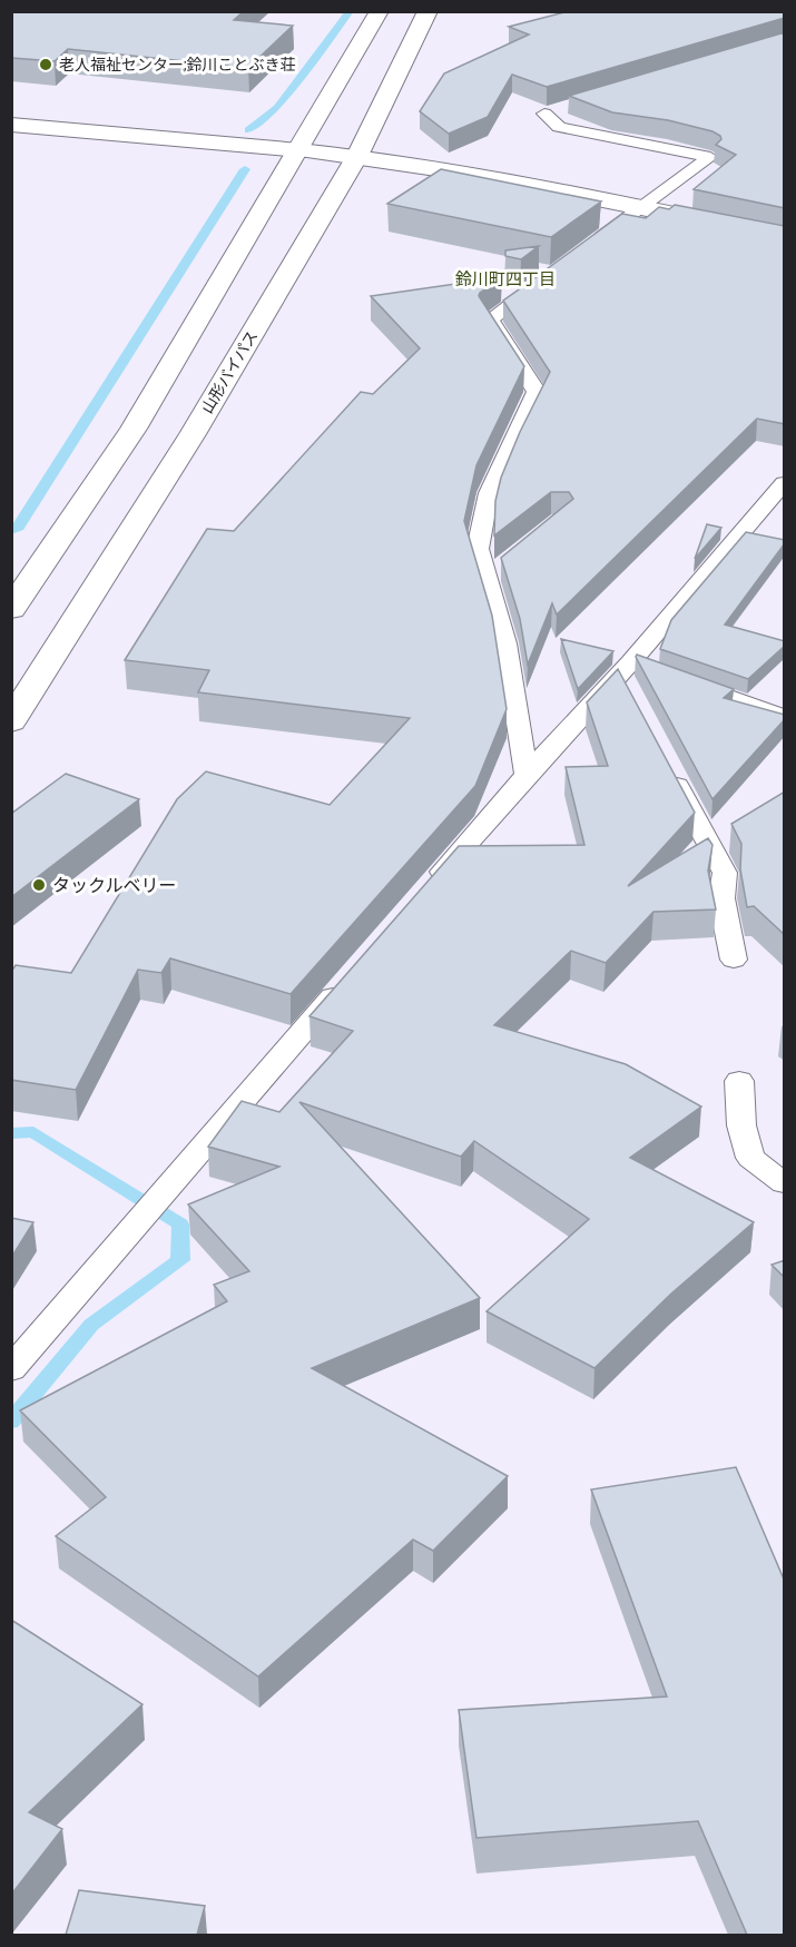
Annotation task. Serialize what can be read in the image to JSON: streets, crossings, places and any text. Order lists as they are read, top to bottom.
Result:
{
  "streets": {
    "main road": ["山形バイパス"]
  },
  "districts": ["鈴川町四丁目"],
  "places": ["老人福祉センター;鈴川ことぶき荘", "タックルベリー"]
}
